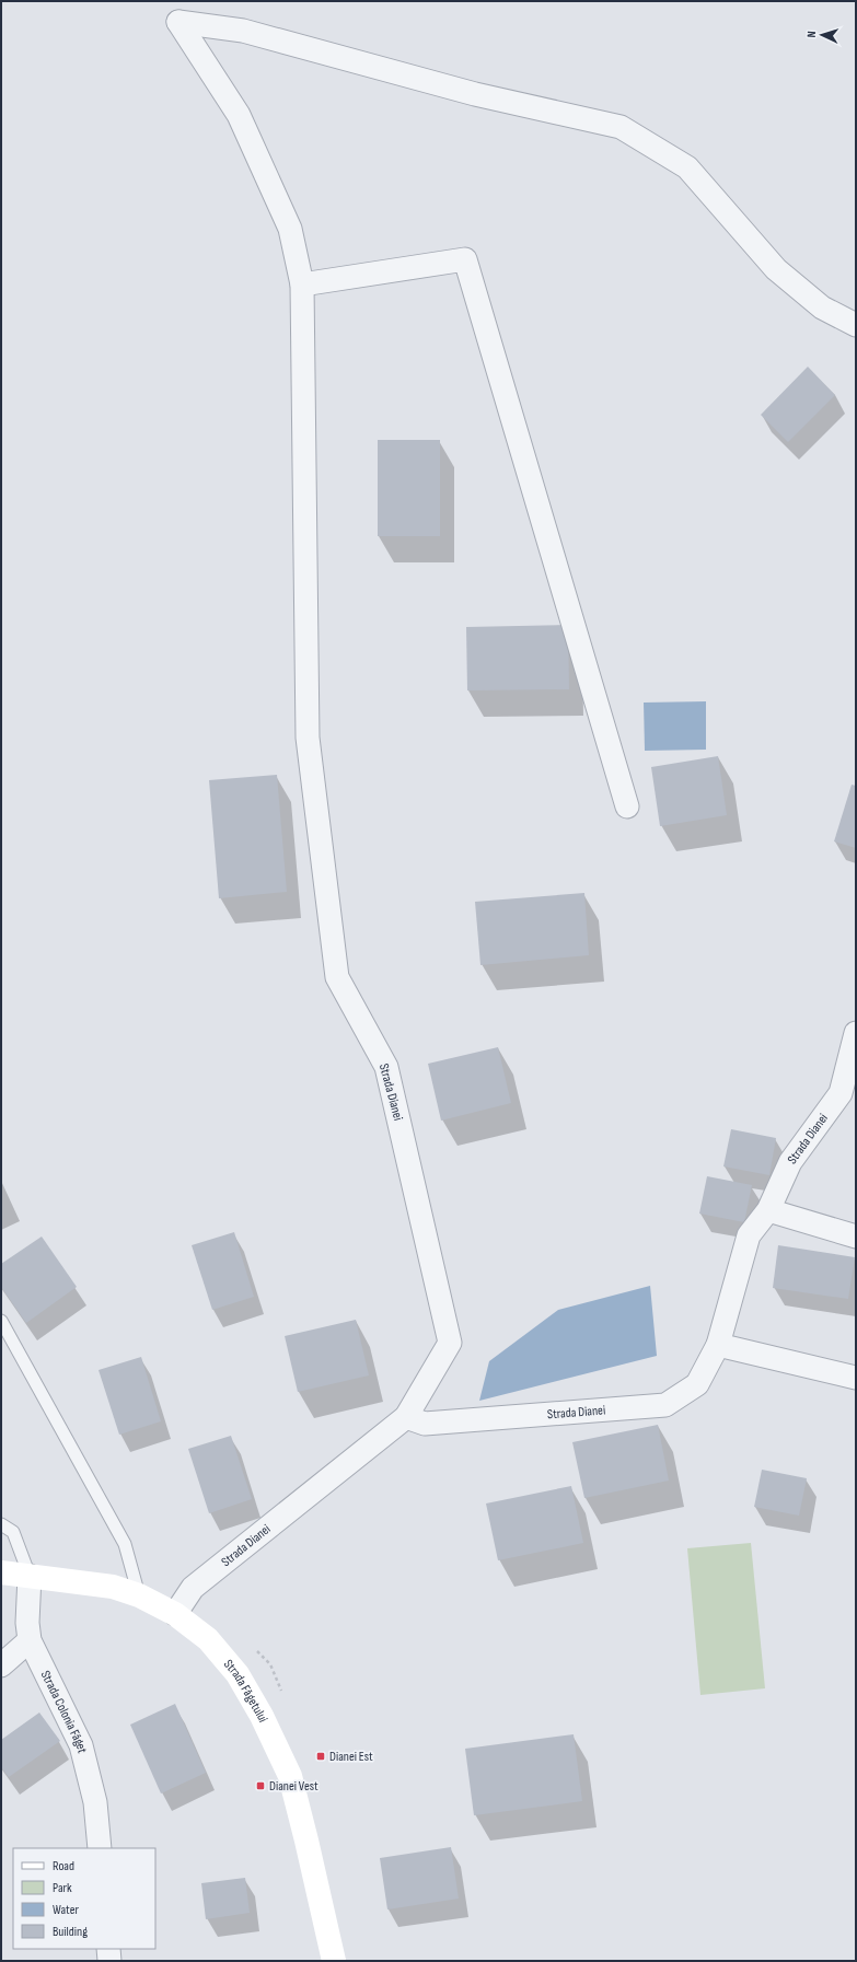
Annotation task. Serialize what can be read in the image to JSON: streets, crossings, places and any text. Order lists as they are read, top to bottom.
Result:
{
  "streets": {
    "main road": ["Strada Făgetului"],
    "street": ["Strada Dianei", "Strada Colonia Făget"]
  },
  "crossings": [
    ["Strada Dianei", "Strada Făgetului"],
    ["Strada Făgetului", "Strada Colonia Făget"]
  ],
  "places": {
    "transit": ["Dianei Est", "Dianei Vest"]
  },
  "legend": [
    "Road",
    "Park",
    "Water",
    "Building"
  ],
  "north": "left"
}
